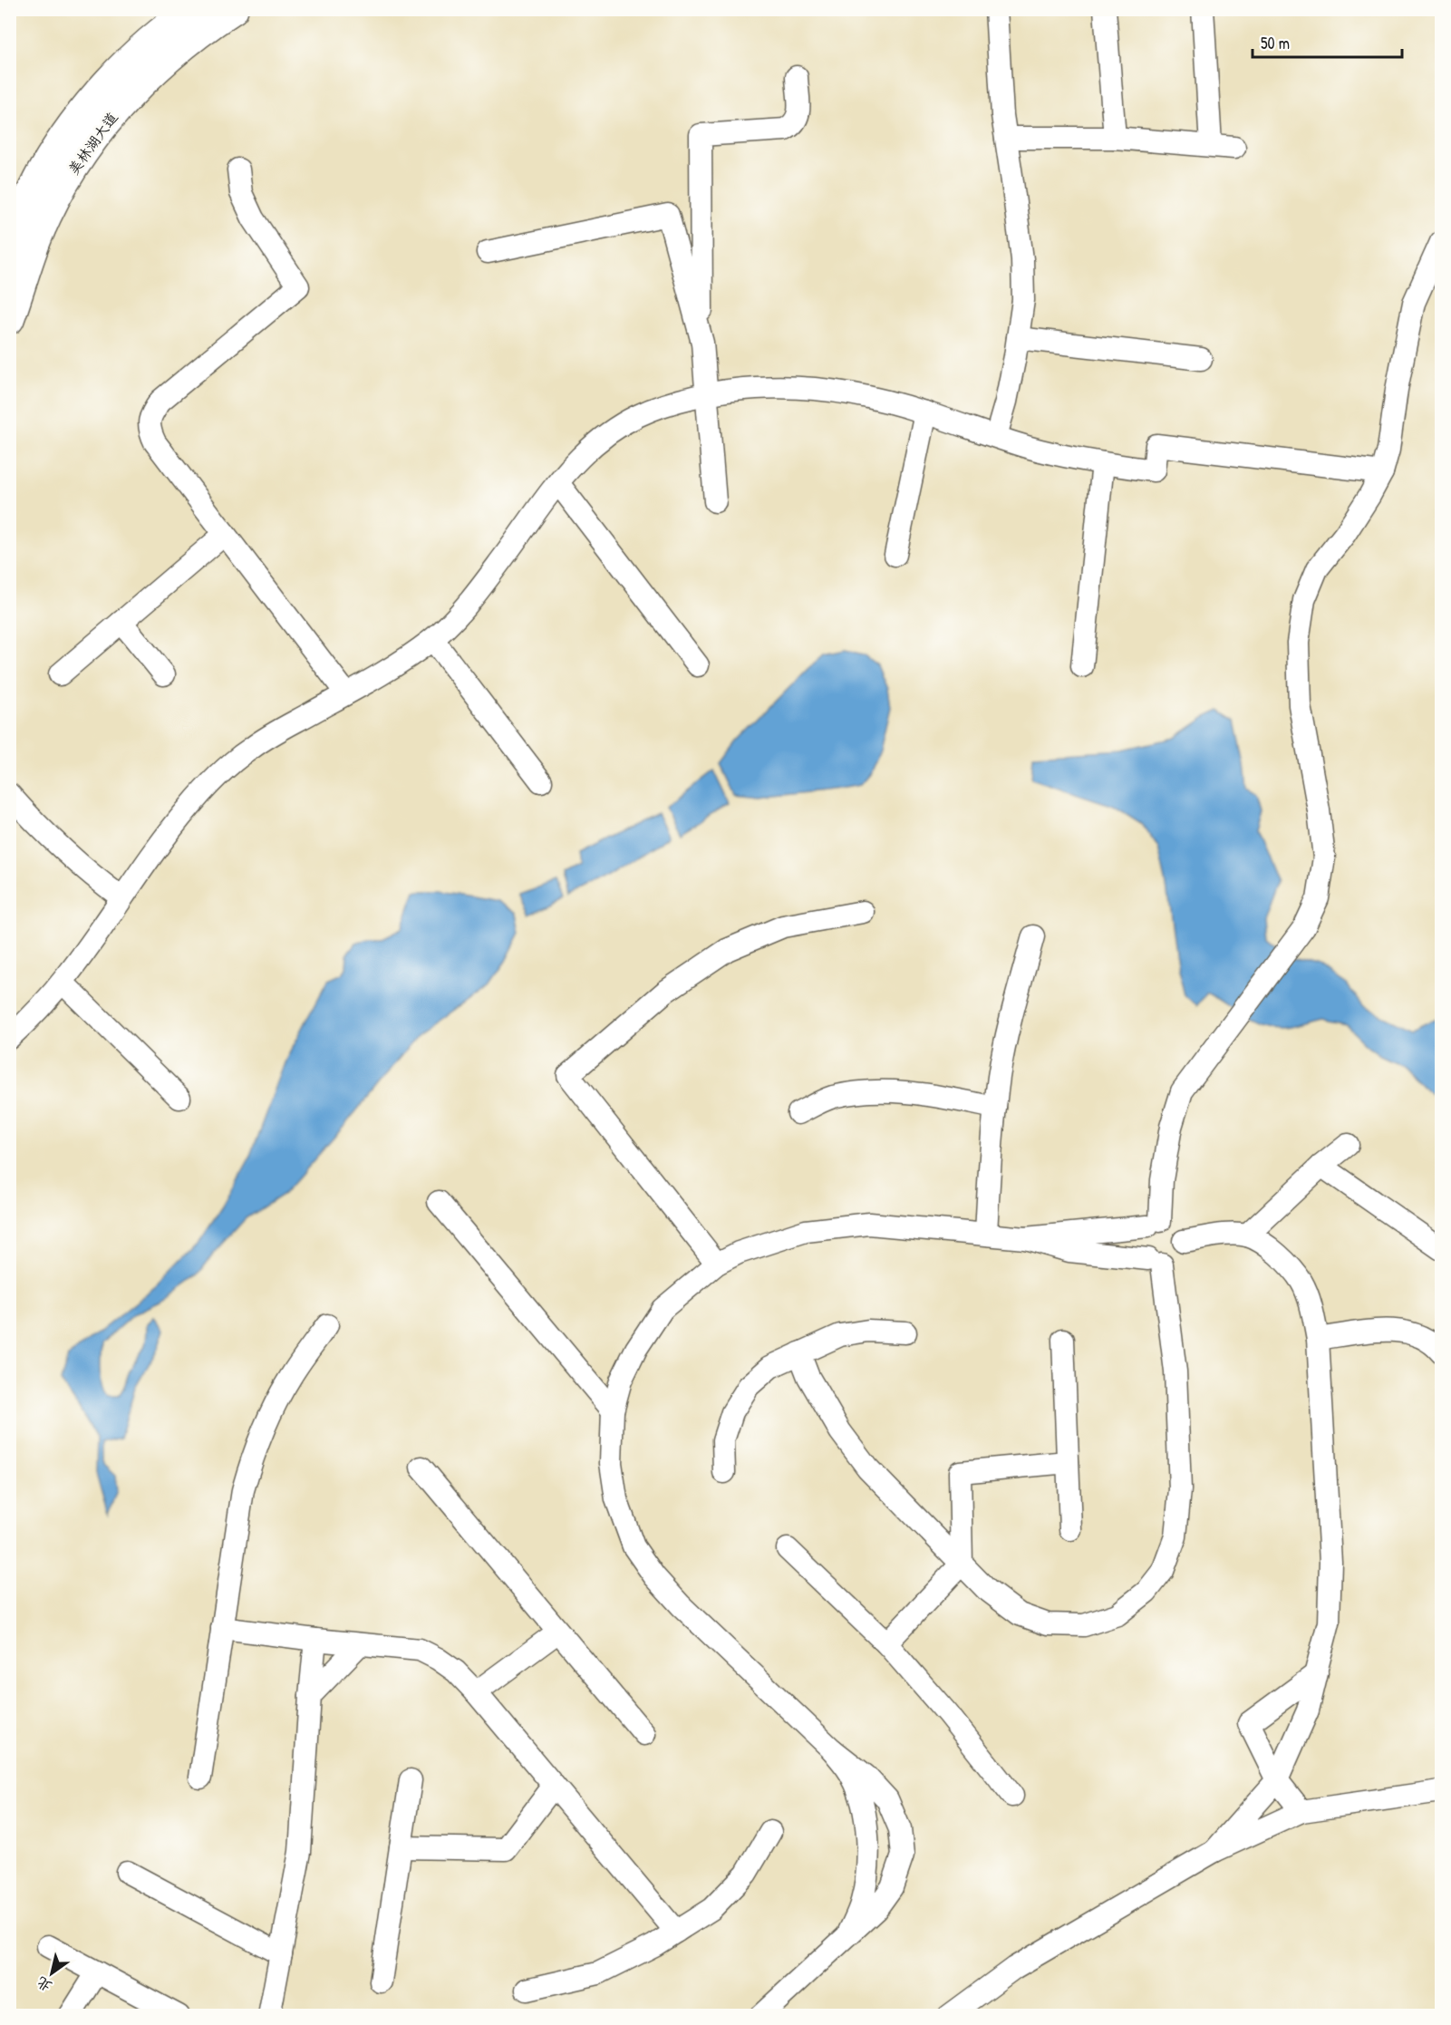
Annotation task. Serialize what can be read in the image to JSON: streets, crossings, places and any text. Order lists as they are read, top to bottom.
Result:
{
  "streets": {
    "main road": ["美林湖大道"]
  },
  "scale_bar": "50 m",
  "north": "bottom left"
}
